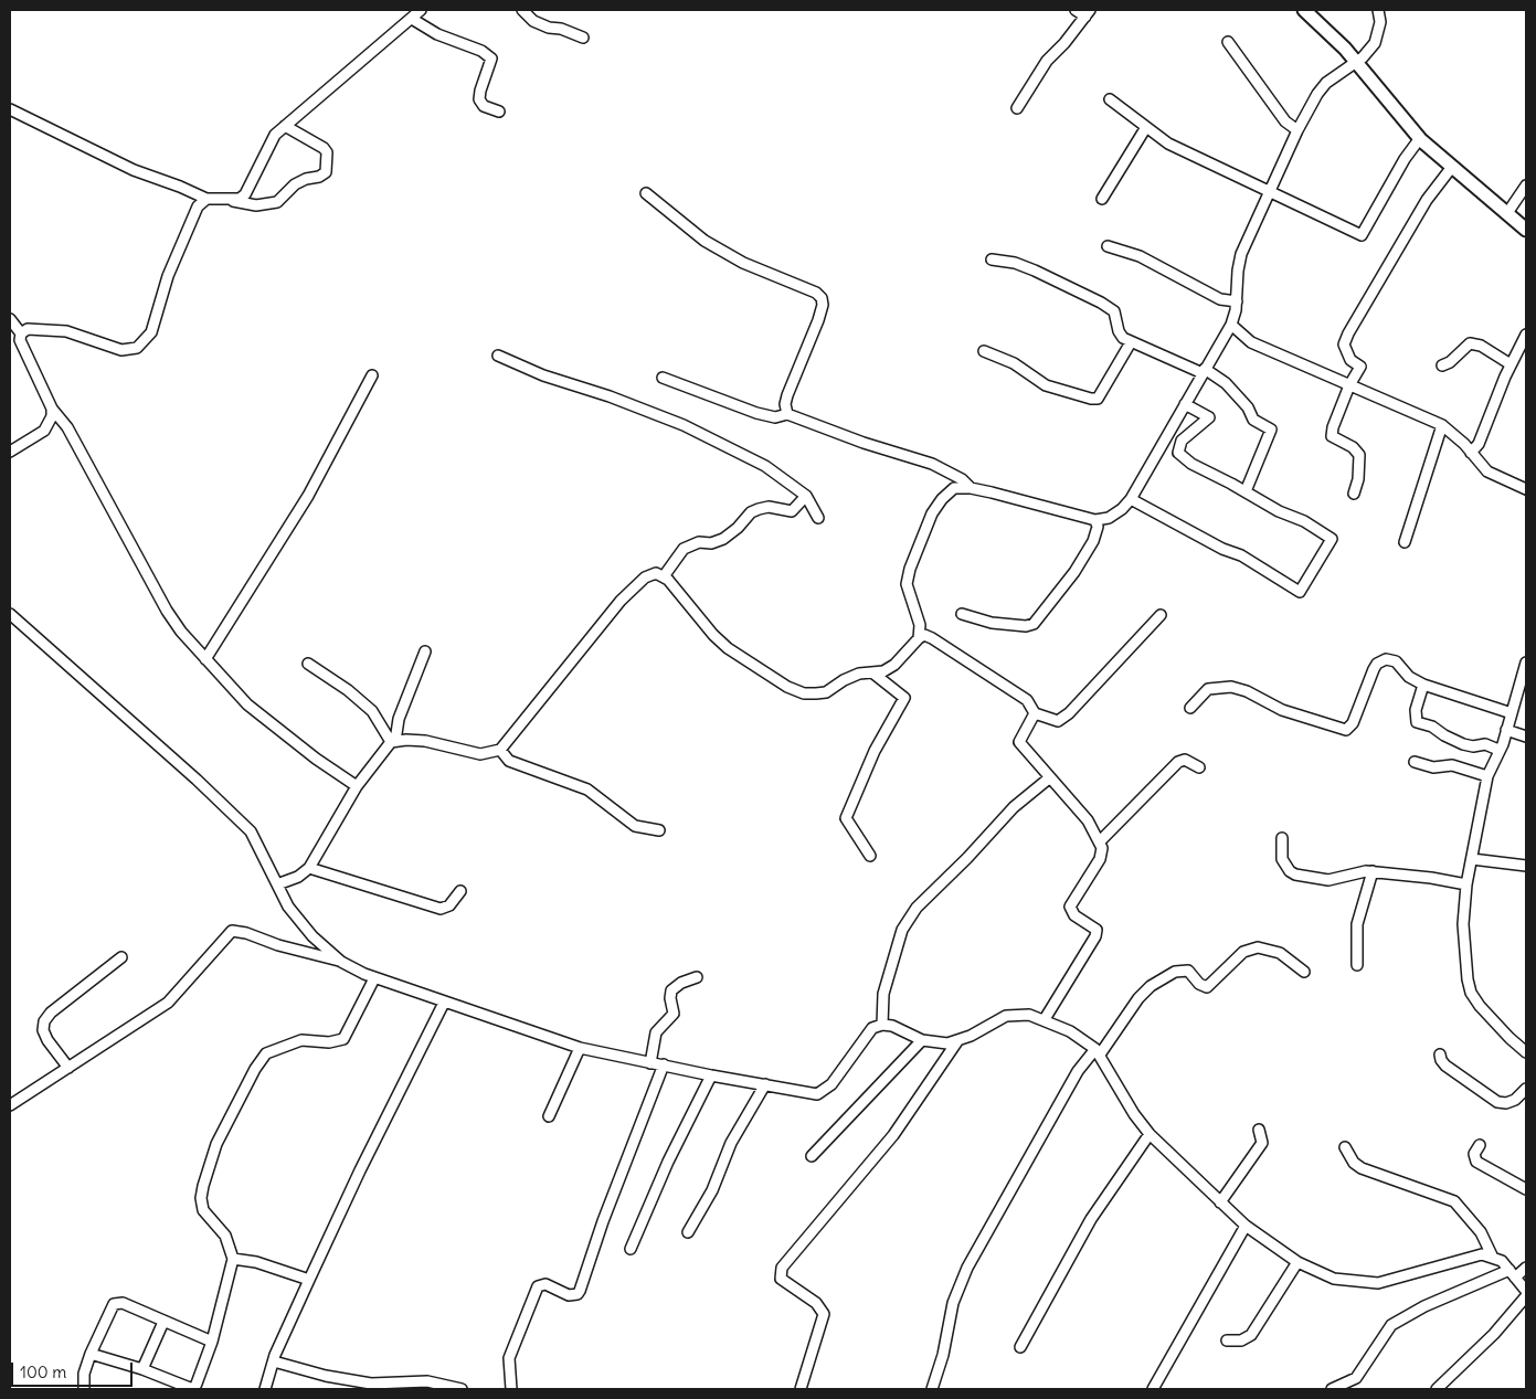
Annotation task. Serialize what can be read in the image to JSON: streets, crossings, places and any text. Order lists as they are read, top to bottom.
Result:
{
  "scale_bar": "100 m"
}
